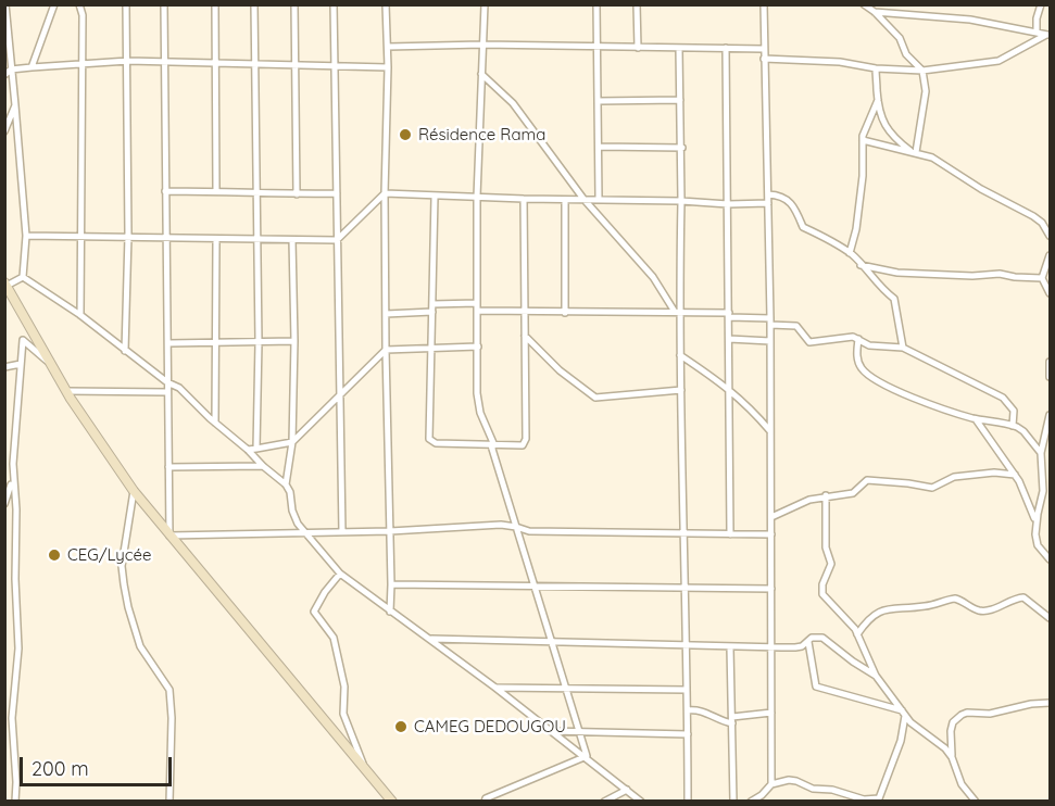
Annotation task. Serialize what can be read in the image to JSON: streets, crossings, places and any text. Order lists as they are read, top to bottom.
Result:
{
  "places": ["Résidence Rama", "CEG/Lycée", "CAMEG DEDOUGOU"],
  "scale_bar": "200 m"
}
